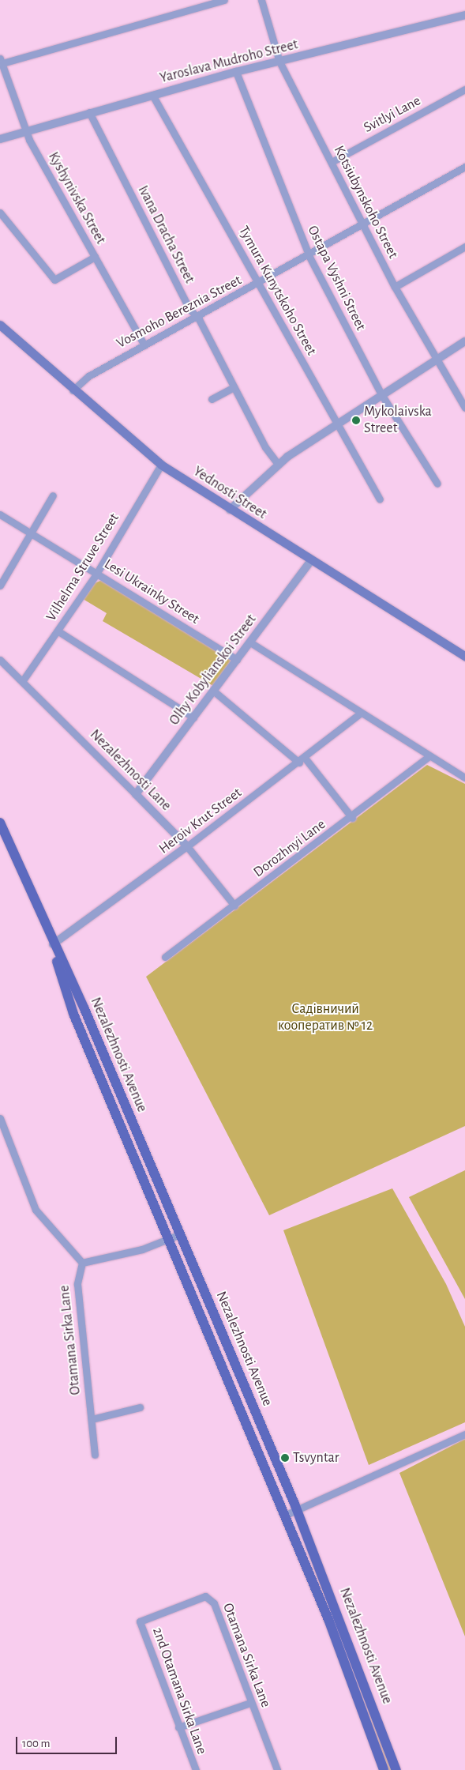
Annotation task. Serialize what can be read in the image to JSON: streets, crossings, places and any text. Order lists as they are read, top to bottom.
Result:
{
  "streets": {
    "main road": ["Yednosti Street", "Nezalezhnosti Avenue"],
    "street": [
      "Yaroslava Mudroho Street",
      "Svitlyi Lane",
      "Kyshynivska Street",
      "Kotsiubynskoho Street",
      "Ivana Dracha Street",
      "Ostapa Vyshni Street",
      "Tymura Kunytskoho Street",
      "Vosmoho Bereznia Street",
      "Vilhelma Struve Street",
      "Lesi Ukrainky Street",
      "Olhy Kobylianskoi Street",
      "Nezalezhnosti Lane",
      "Heroiv Krut Street",
      "Dorozhnyi Lane",
      "Otamana Sirka Lane",
      "2nd Otamana Sirka Lane"
    ]
  },
  "crossings": [
    ["Yaroslava Mudroho Street", "Kyshynivska Street"],
    ["Yaroslava Mudroho Street", "Kotsiubynskoho Street"],
    ["Yaroslava Mudroho Street", "Ivana Dracha Street"],
    ["Yaroslava Mudroho Street", "Ostapa Vyshni Street"],
    ["Yaroslava Mudroho Street", "Tymura Kunytskoho Street"],
    ["Svitlyi Lane", "Kotsiubynskoho Street"],
    ["Kyshynivska Street", "Vosmoho Bereznia Street"],
    ["Kotsiubynskoho Street", "Vosmoho Bereznia Street"],
    ["Ivana Dracha Street", "Vosmoho Bereznia Street"],
    ["Ostapa Vyshni Street", "Vosmoho Bereznia Street"],
    ["Tymura Kunytskoho Street", "Vosmoho Bereznia Street"],
    ["Vosmoho Bereznia Street", "Yednosti Street"],
    ["Yednosti Street", "Vilhelma Struve Street"],
    ["Yednosti Street", "Olhy Kobylianskoi Street"],
    ["Vilhelma Struve Street", "Lesi Ukrainky Street"],
    ["Vilhelma Struve Street", "Nezalezhnosti Lane"],
    ["Lesi Ukrainky Street", "Olhy Kobylianskoi Street"],
    ["Olhy Kobylianskoi Street", "Nezalezhnosti Lane"],
    ["Nezalezhnosti Lane", "Heroiv Krut Street"],
    ["Nezalezhnosti Lane", "Dorozhnyi Lane"],
    ["Heroiv Krut Street", "Nezalezhnosti Avenue"],
    ["Otamana Sirka Lane", "2nd Otamana Sirka Lane"]
  ],
  "parks": ["Садівничий кооператив № 12"],
  "places": ["Mykolaivska Street", "Tsvyntar"],
  "scale_bar": "100 m"
}
